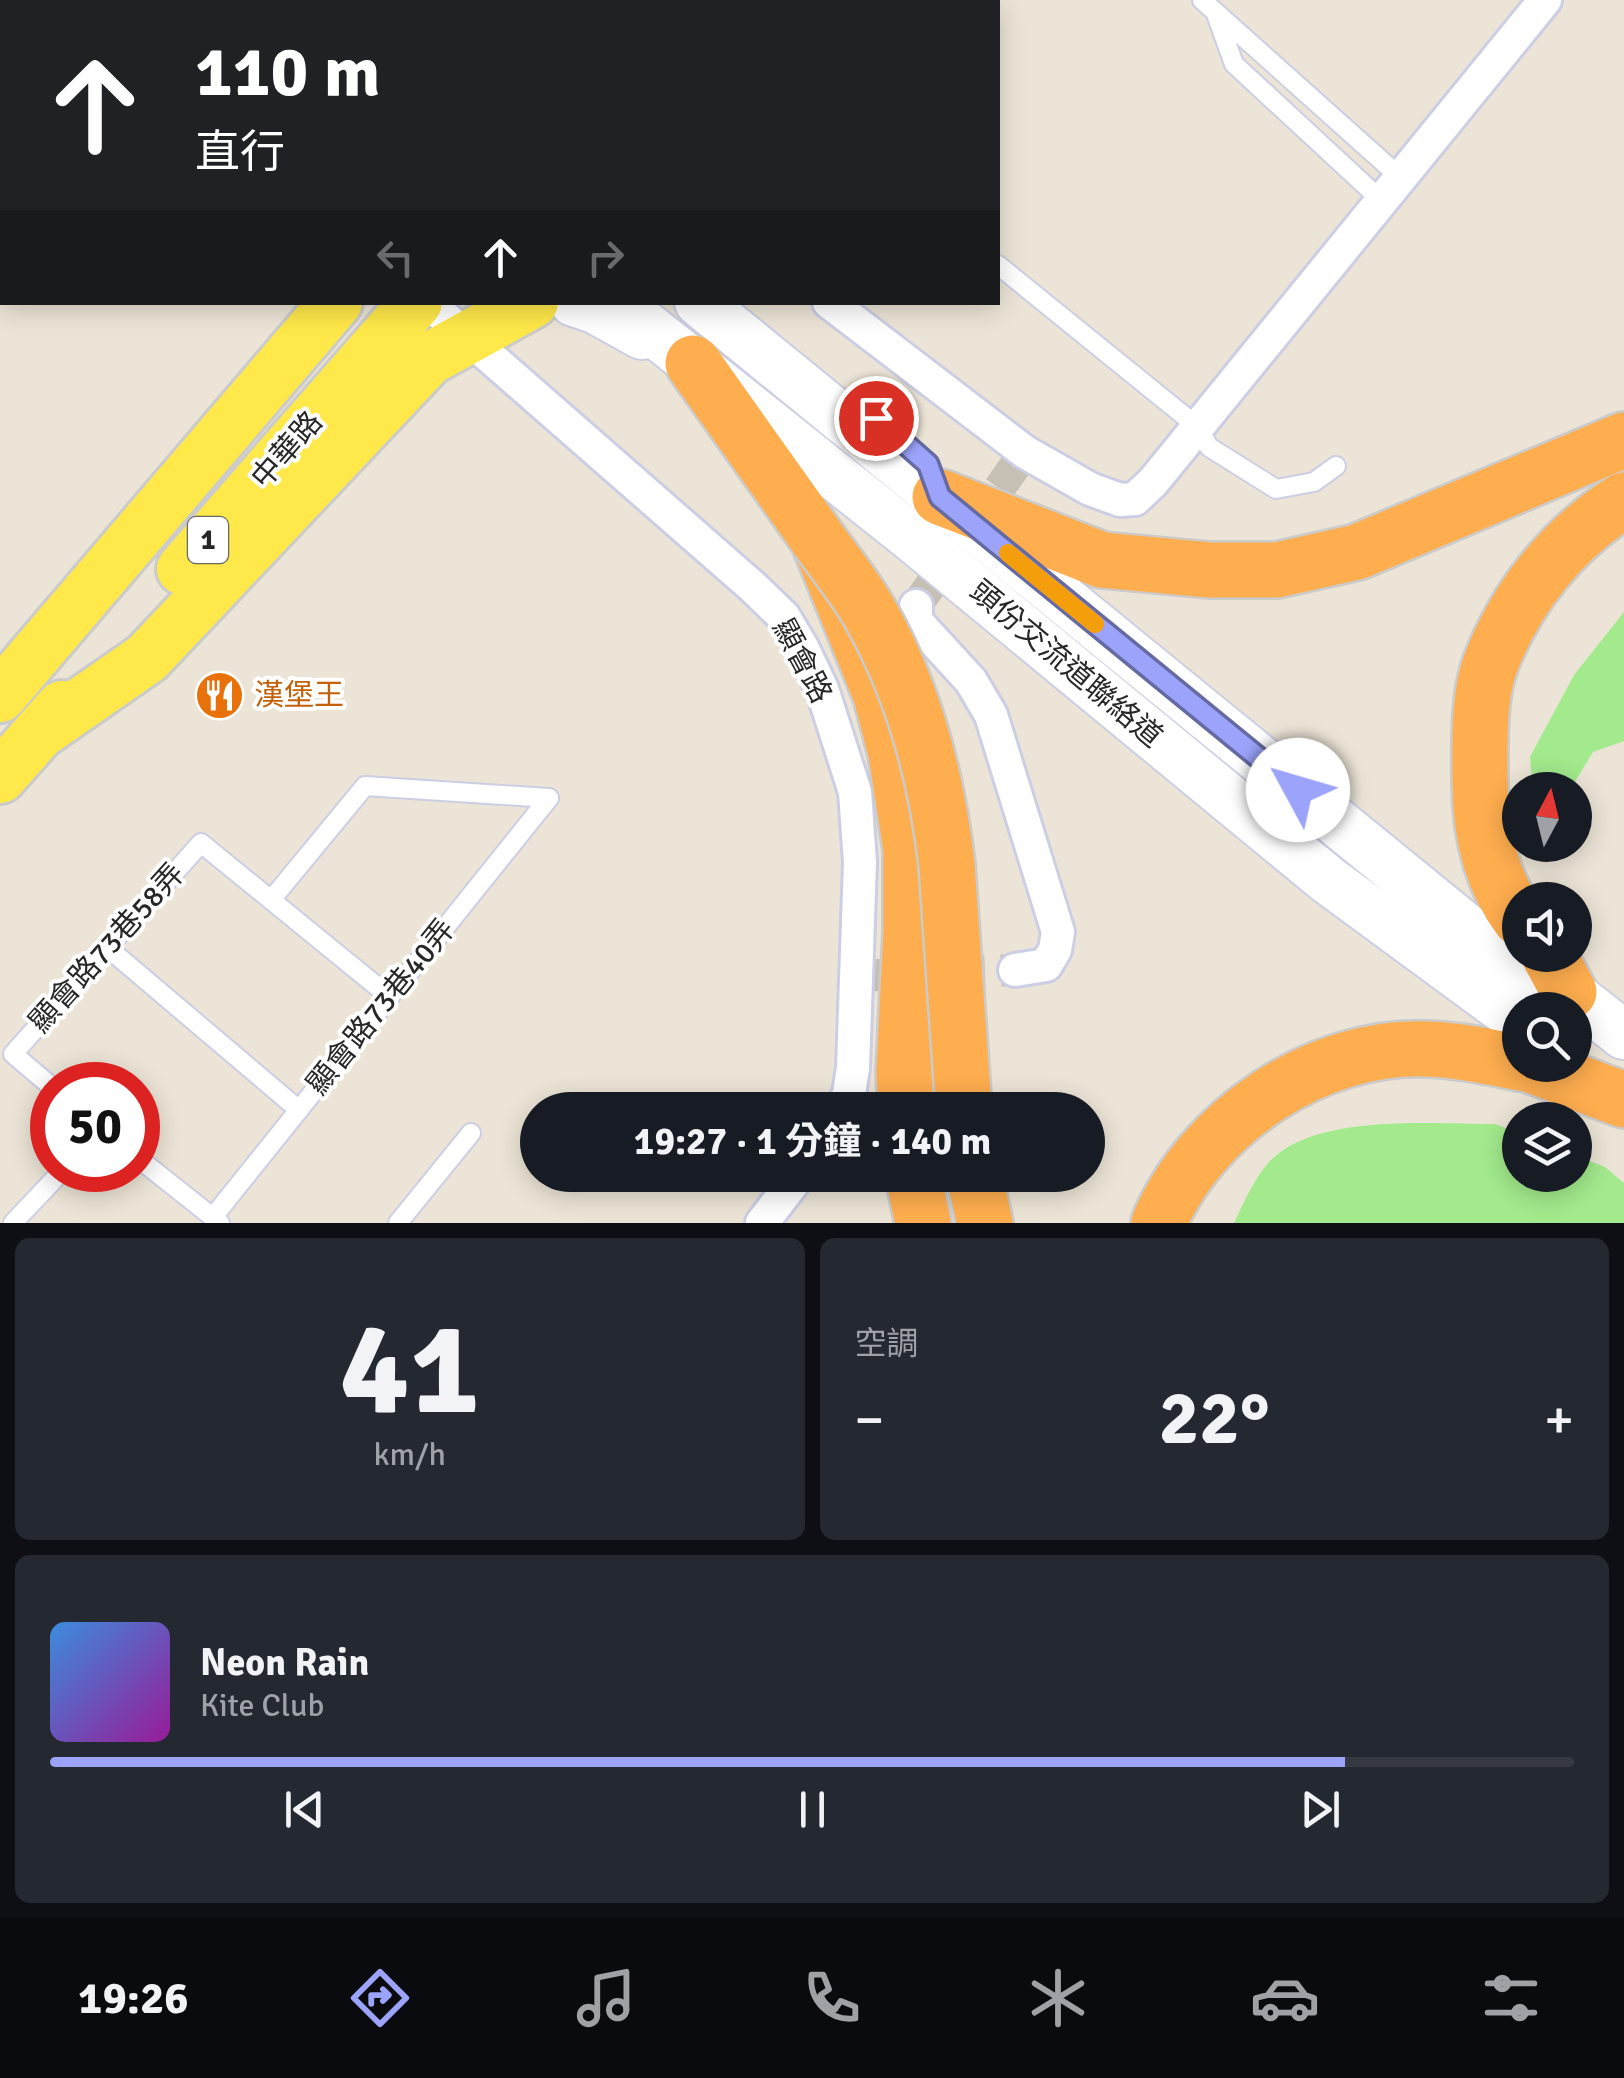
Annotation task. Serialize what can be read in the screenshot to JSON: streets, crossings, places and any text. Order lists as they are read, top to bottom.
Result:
{
  "streets": {
    "main road": ["中華路", "1", "頭份交流道聯絡道"],
    "street": ["顯會路"],
    "lane": ["顯會路73巷58弄", "顯會路73巷40弄"]
  },
  "crossings": [
    ["中華路", "顯會路"],
    ["顯會路73巷58弄", "顯會路73巷40弄"]
  ],
  "places": {
    "restaurant": ["漢堡王"]
  },
  "north": "top",
  "page": {
    "turn": ["110 m", "直行"],
    "limit": "50",
    "trip": "19:27 · 1 分鐘 · 140 m",
    "tile": [
      ["41", "km/h"],
      "空調"
    ],
    "heat": ["−", "22°", "+"],
    "song": ["Neon Rain", "Kite Club"],
    "tabs": "19:26"
  }
}
